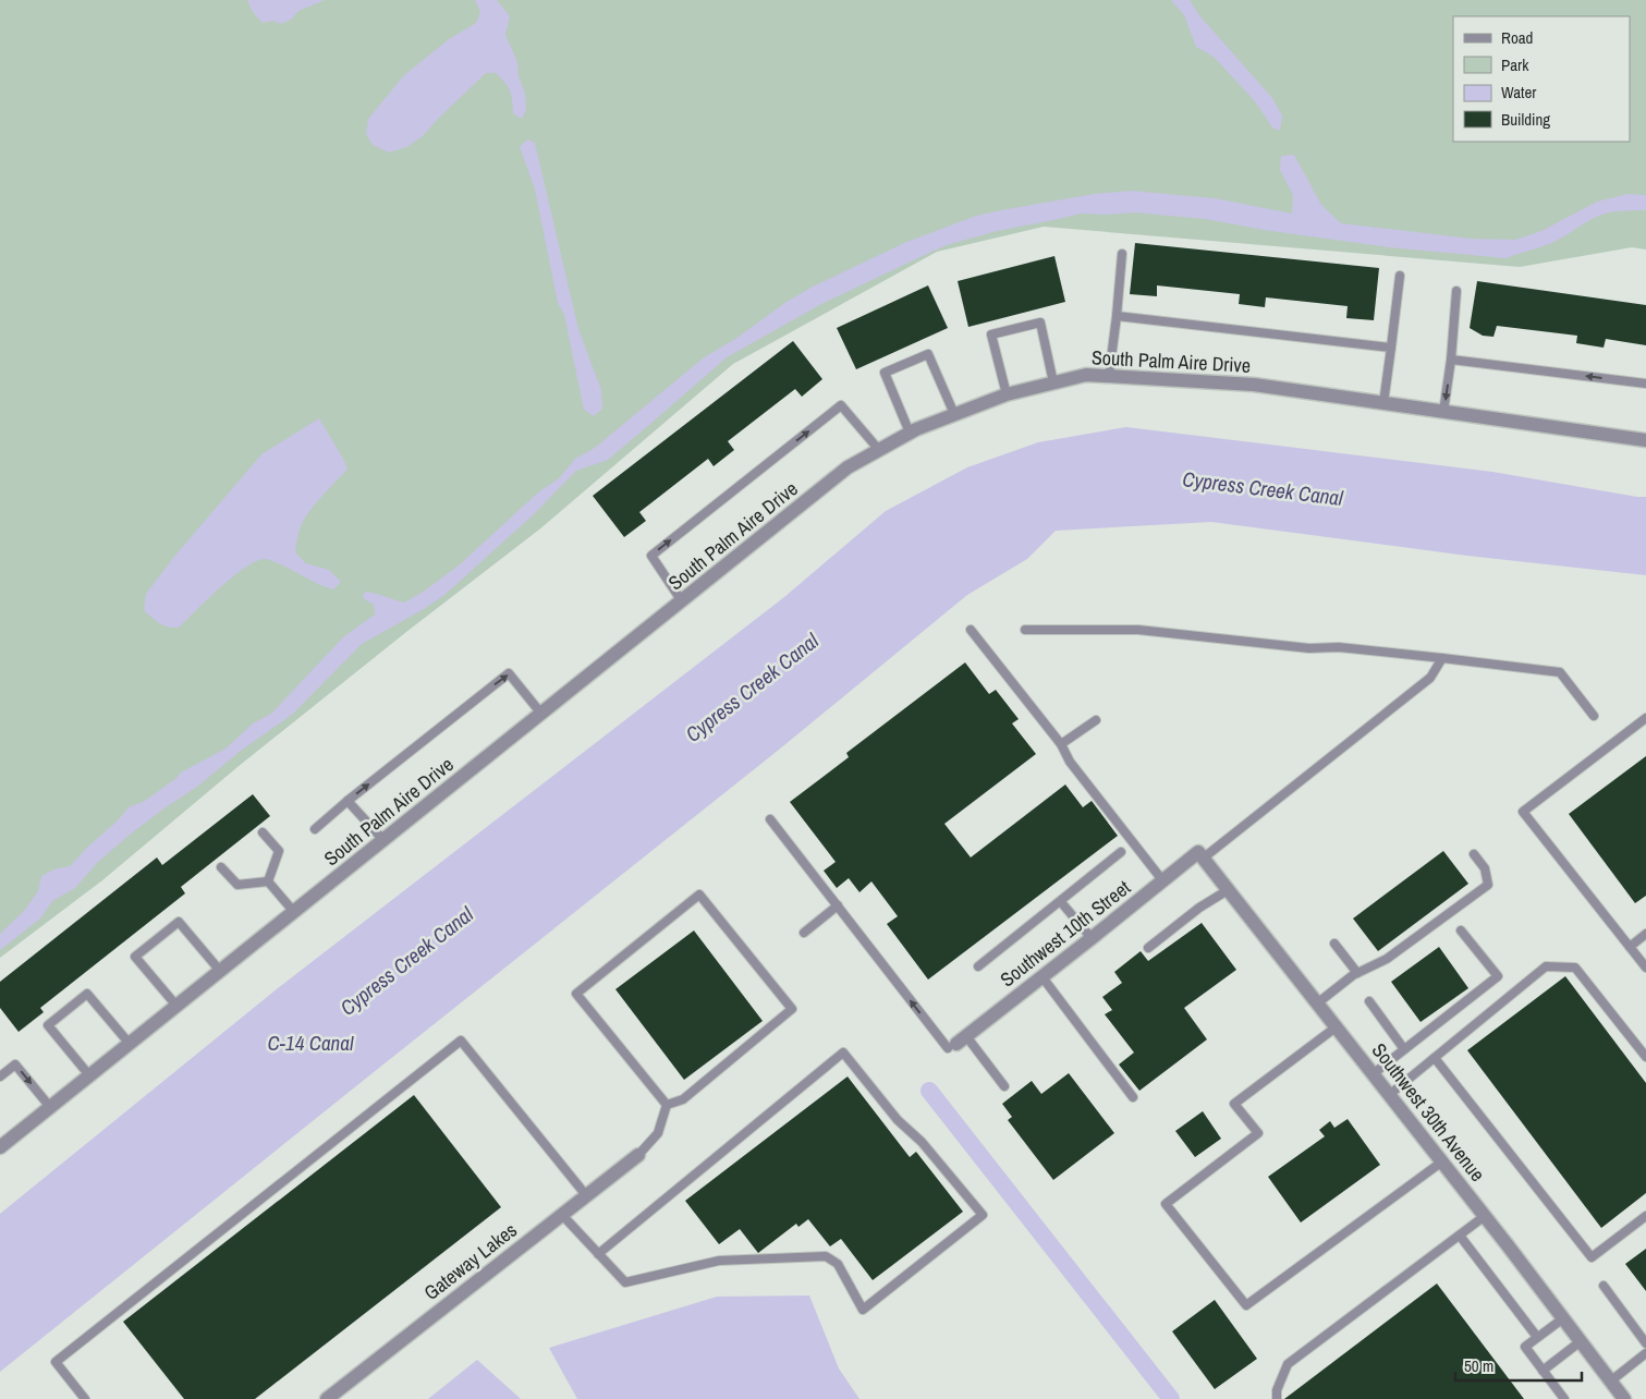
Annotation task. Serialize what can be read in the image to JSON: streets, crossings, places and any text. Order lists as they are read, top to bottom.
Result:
{
  "streets": {
    "street": [
      "South Palm Aire Drive",
      "Southwest 10th Street",
      "Southwest 30th Avenue",
      "Gateway Lakes"
    ]
  },
  "crossings": [
    ["Southwest 10th Street", "Southwest 30th Avenue"]
  ],
  "water": ["Cypress Creek Canal", "C-14 Canal"],
  "legend": [
    "Road",
    "Park",
    "Water",
    "Building"
  ],
  "scale_bar": "50 m"
}
